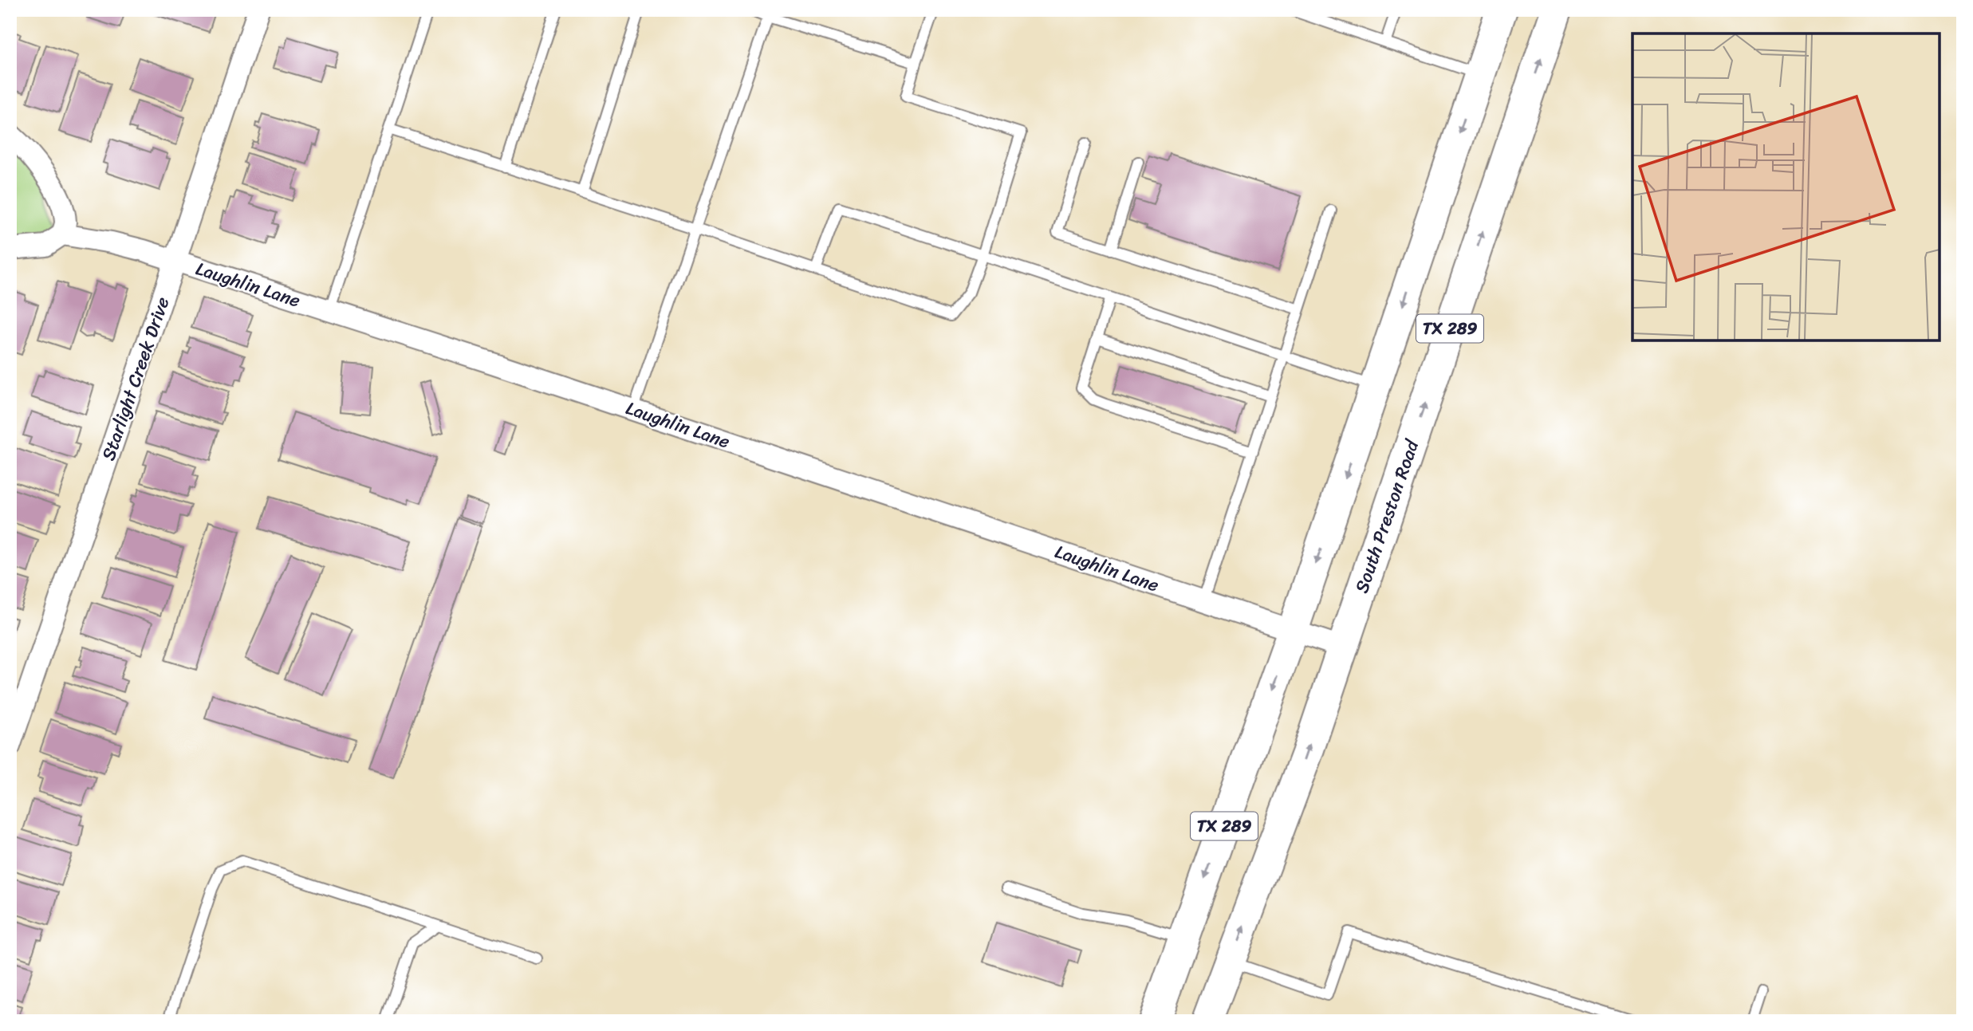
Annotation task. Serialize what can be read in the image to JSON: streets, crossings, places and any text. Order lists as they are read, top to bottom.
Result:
{
  "streets": {
    "main road": ["TX 289", "South Preston Road"],
    "street": ["Laughlin Lane", "Starlight Creek Drive"]
  },
  "crossings": [
    ["Laughlin Lane", "TX 289"],
    ["Laughlin Lane", "Starlight Creek Drive"],
    ["Laughlin Lane", "South Preston Road"]
  ]
}
